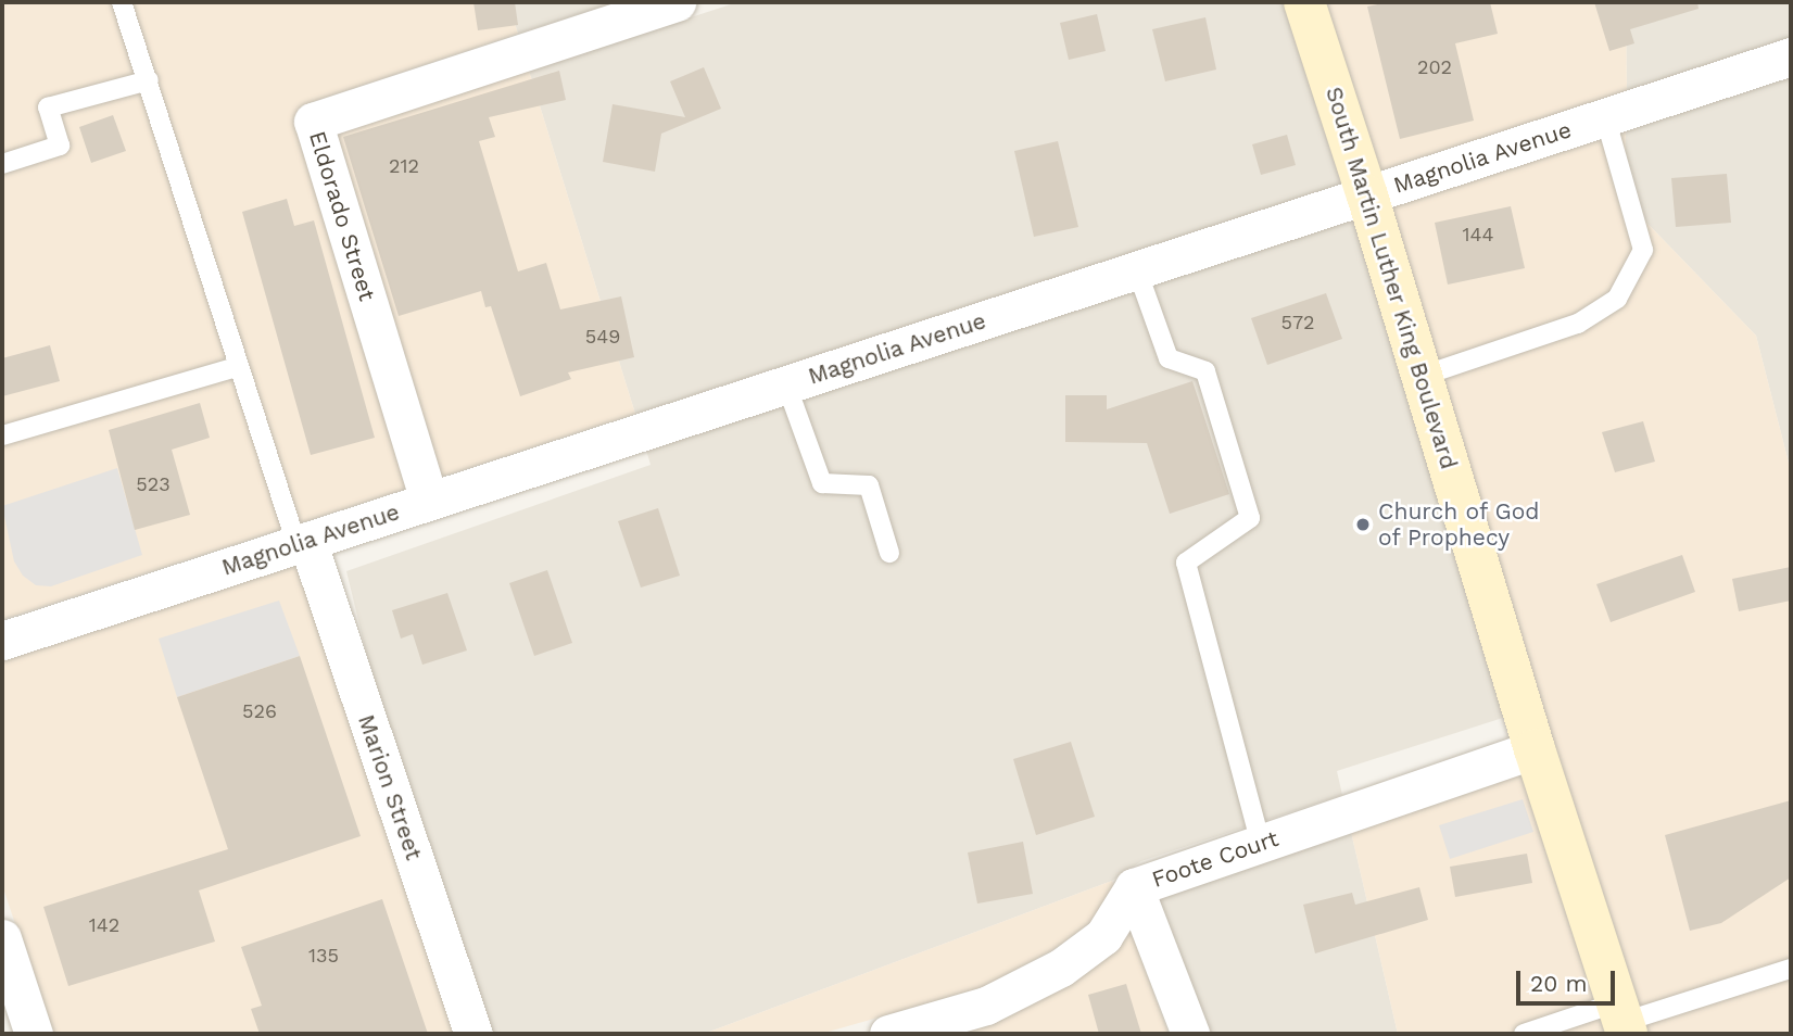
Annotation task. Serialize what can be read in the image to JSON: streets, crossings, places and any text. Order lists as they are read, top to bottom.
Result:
{
  "streets": {
    "street": [
      "Magnolia Avenue",
      "Eldorado Street",
      "South Martin Luther King Boulevard",
      "Marion Street",
      "Foote Court"
    ]
  },
  "crossings": [
    ["Magnolia Avenue", "Eldorado Street"],
    ["Magnolia Avenue", "South Martin Luther King Boulevard"],
    ["Magnolia Avenue", "Marion Street"],
    ["South Martin Luther King Boulevard", "Foote Court"]
  ],
  "places": ["Church of God of Prophecy"],
  "house_numbers": [
    "202",
    "212",
    "144",
    "572",
    "549",
    "523",
    "526",
    "142",
    "135"
  ],
  "scale_bar": "20 m"
}
